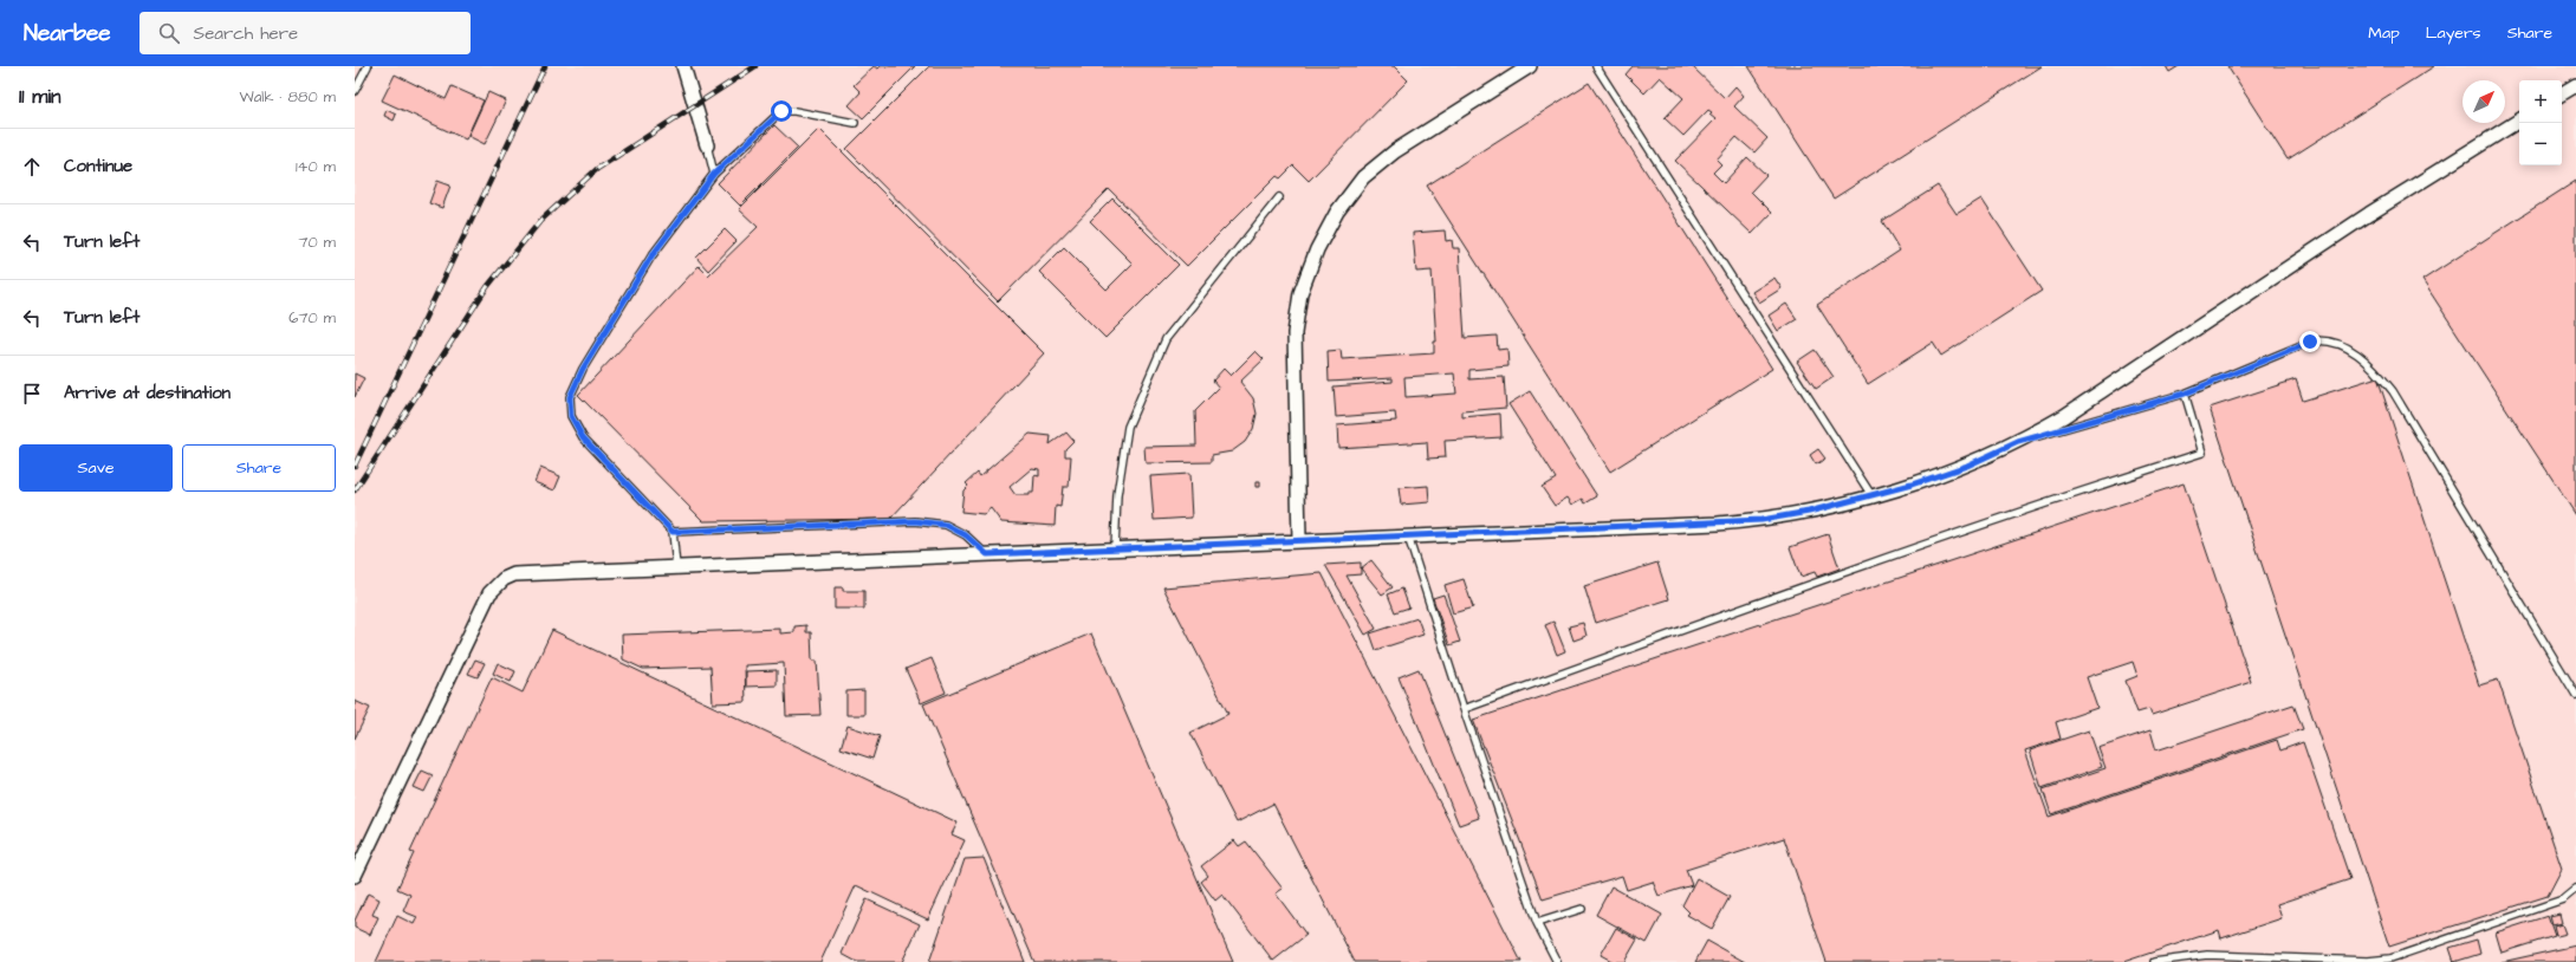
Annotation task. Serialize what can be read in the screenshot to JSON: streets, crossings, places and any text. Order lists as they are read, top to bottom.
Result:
{
  "north": "top right",
  "page": {
    "header": "Nearbee",
    "search": "Search here",
    "nav": ["Map", "Layers", "Share"],
    "heading": ["11 min", "Walk · 880 m"],
    "map_buttons": ["+", "−"],
    "list": [
      ["Continue", "140 m"],
      ["Turn left", "70 m"],
      ["Turn left", "670 m"],
      "Arrive at destination"
    ],
    "buttons": ["Save", "Share"]
  }
}
